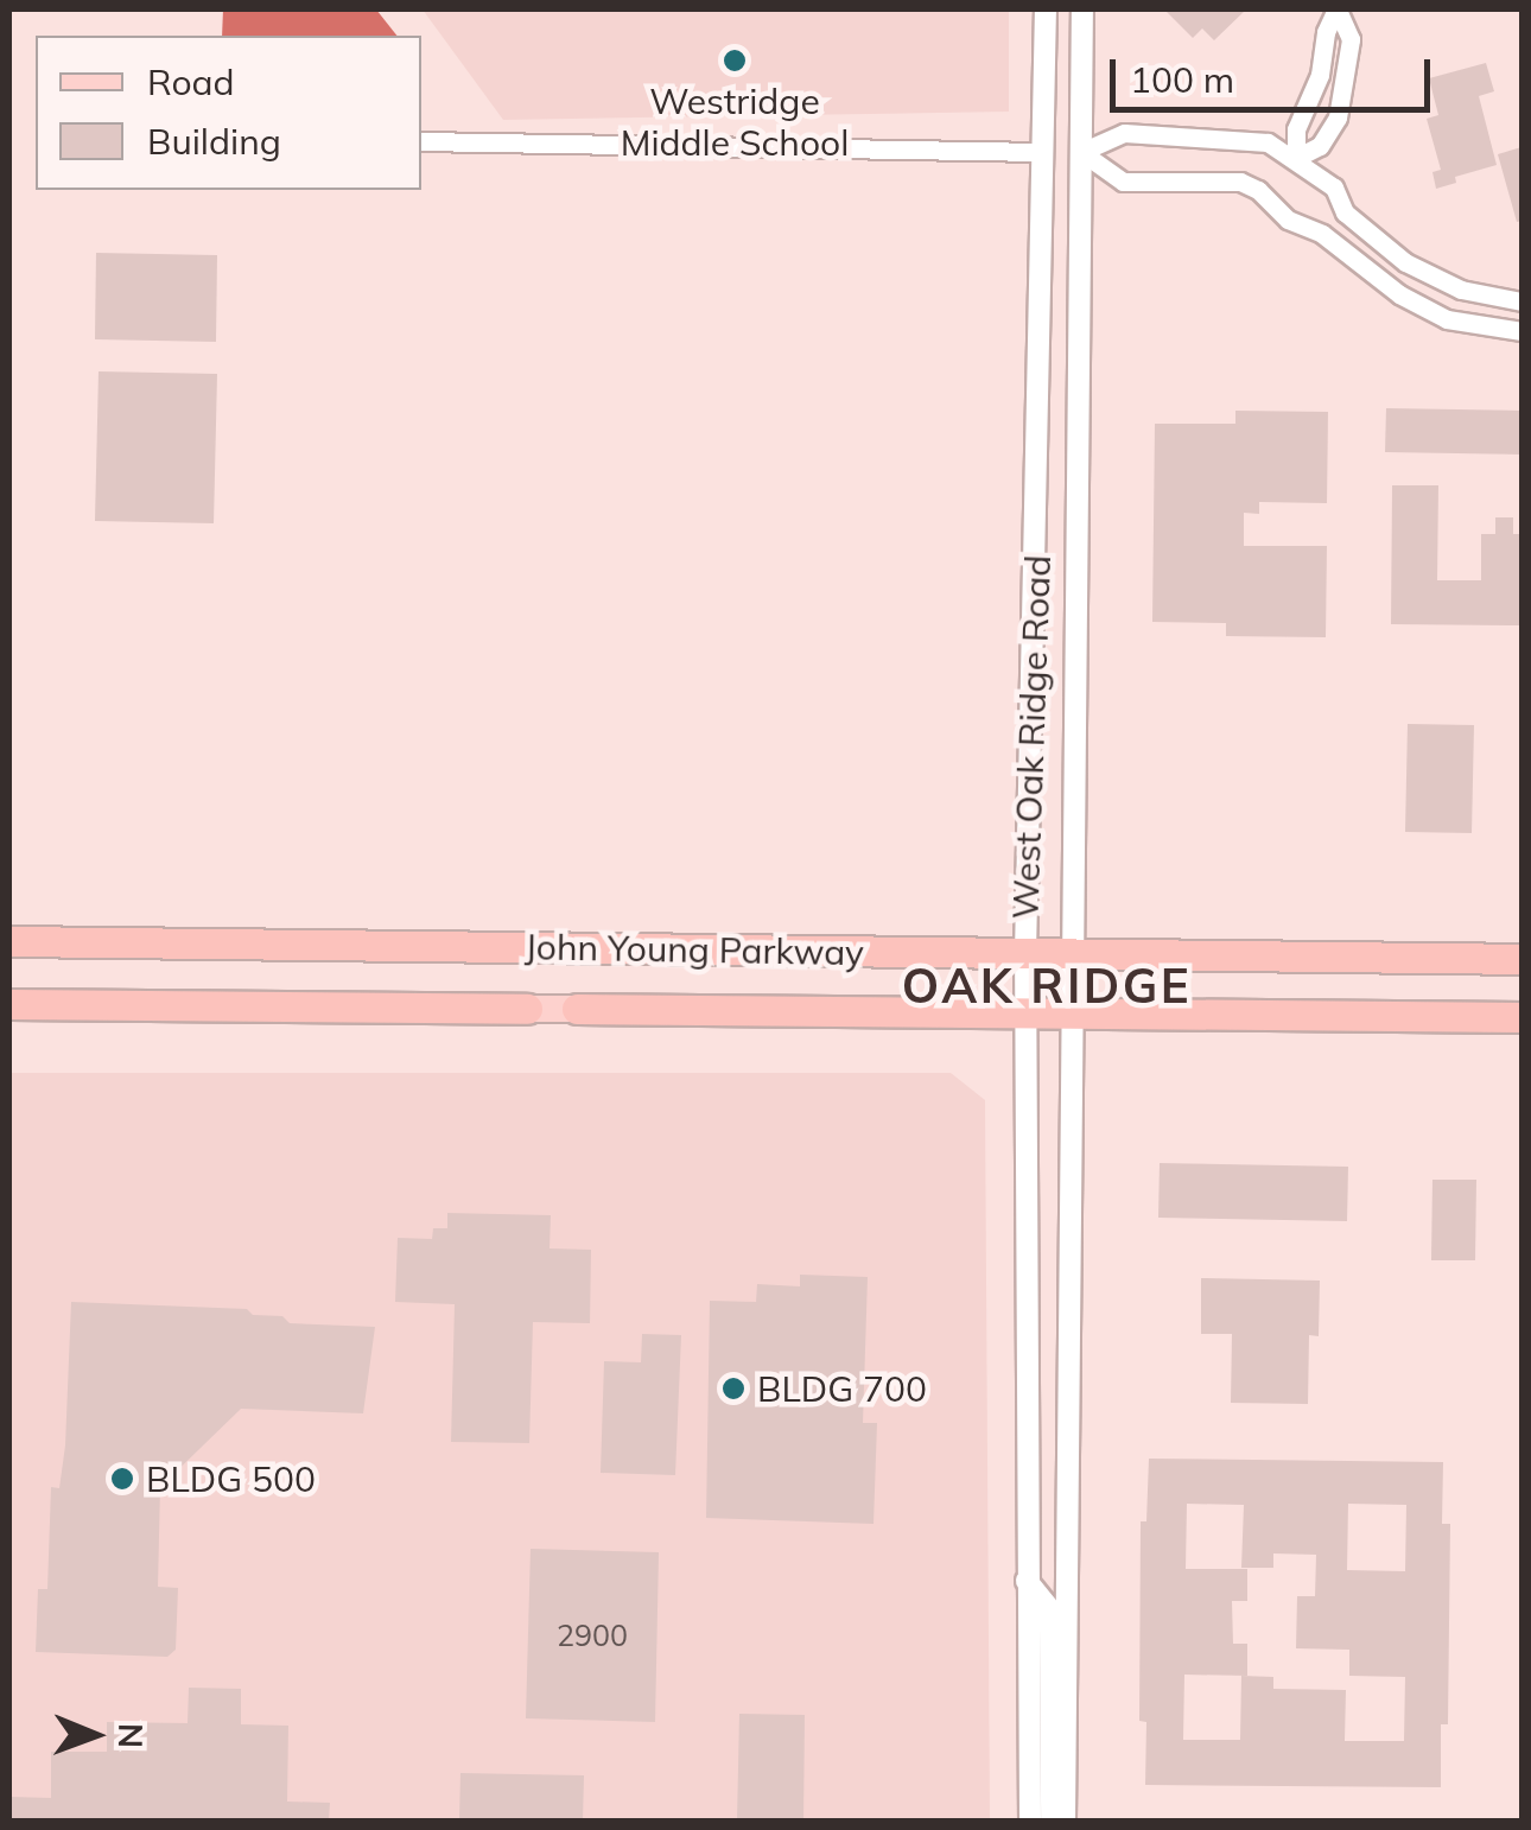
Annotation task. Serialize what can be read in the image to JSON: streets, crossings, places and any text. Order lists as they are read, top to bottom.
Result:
{
  "streets": {
    "highway": ["John Young Parkway"],
    "street": ["West Oak Ridge Road"]
  },
  "crossings": [
    ["West Oak Ridge Road", "John Young Parkway"]
  ],
  "districts": ["OAK RIDGE"],
  "places": ["Westridge Middle School", "BLDG 700", "BLDG 500"],
  "house_numbers": ["2900"],
  "legend": ["Road", "Building"],
  "scale_bar": "100 m",
  "north": "right"
}
